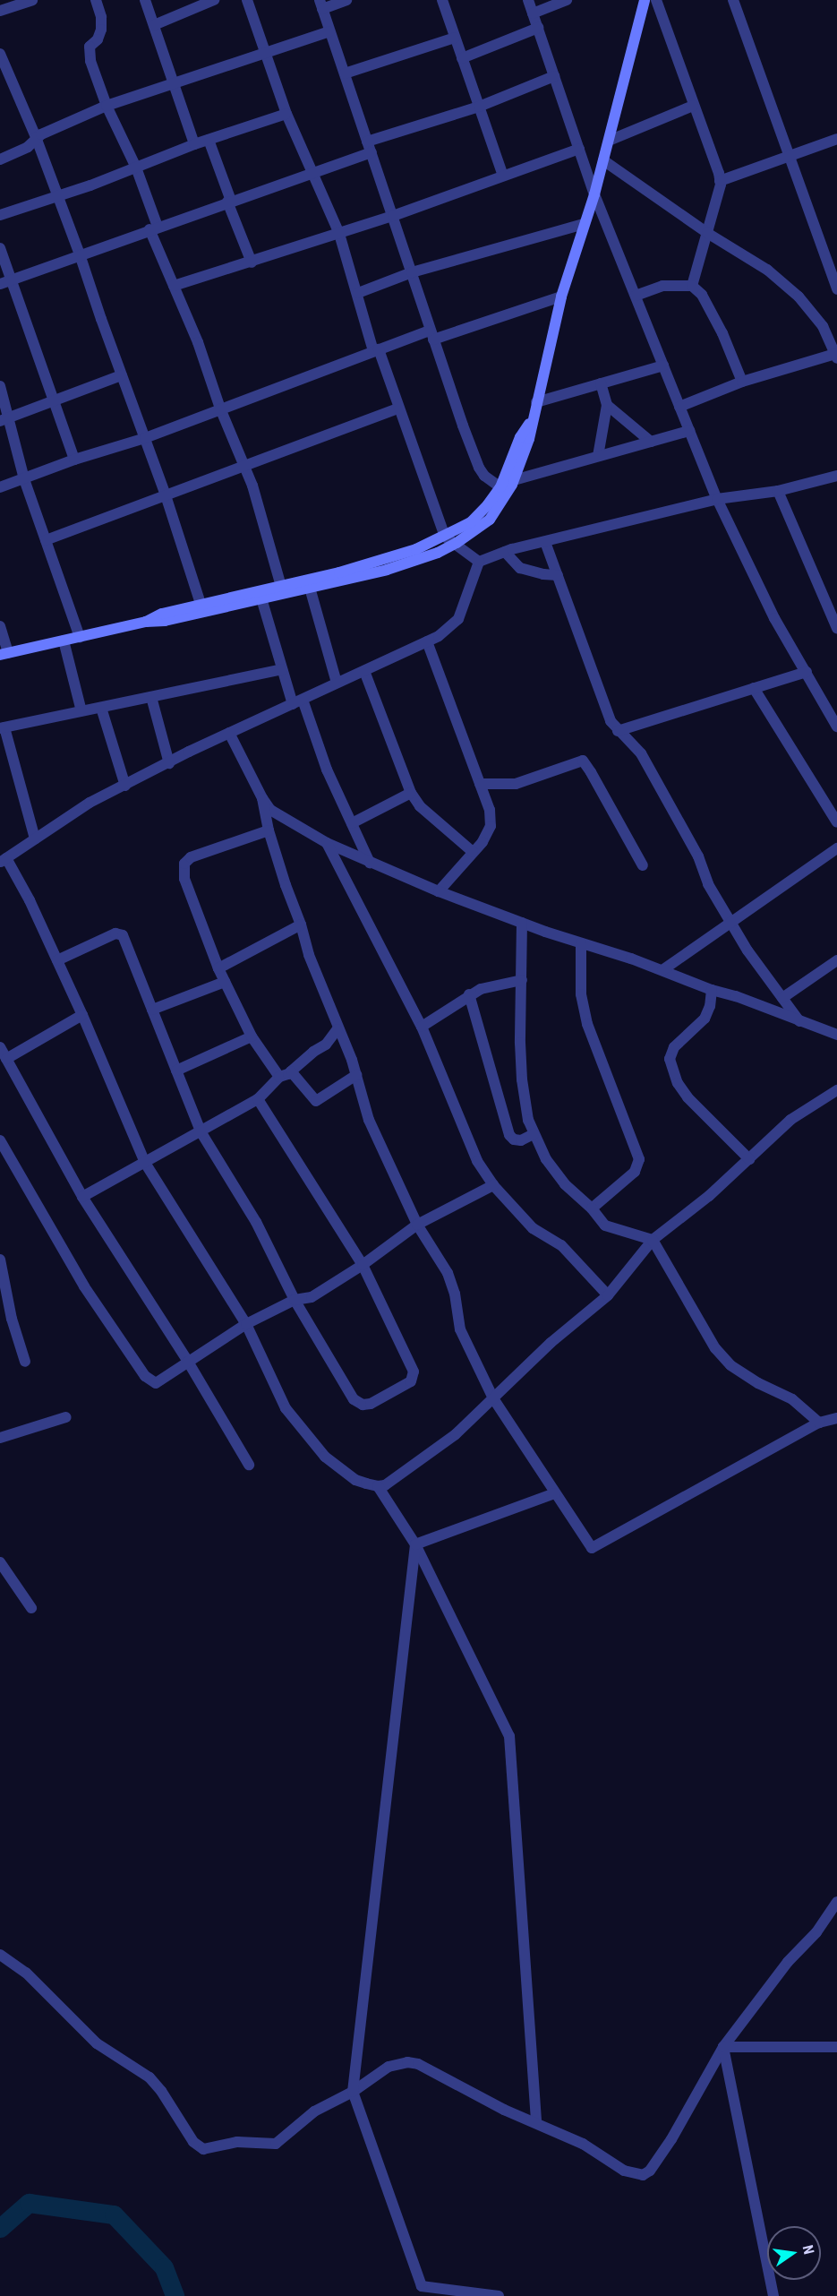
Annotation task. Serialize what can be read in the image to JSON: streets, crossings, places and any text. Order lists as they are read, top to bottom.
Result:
{
  "north": "right"
}
